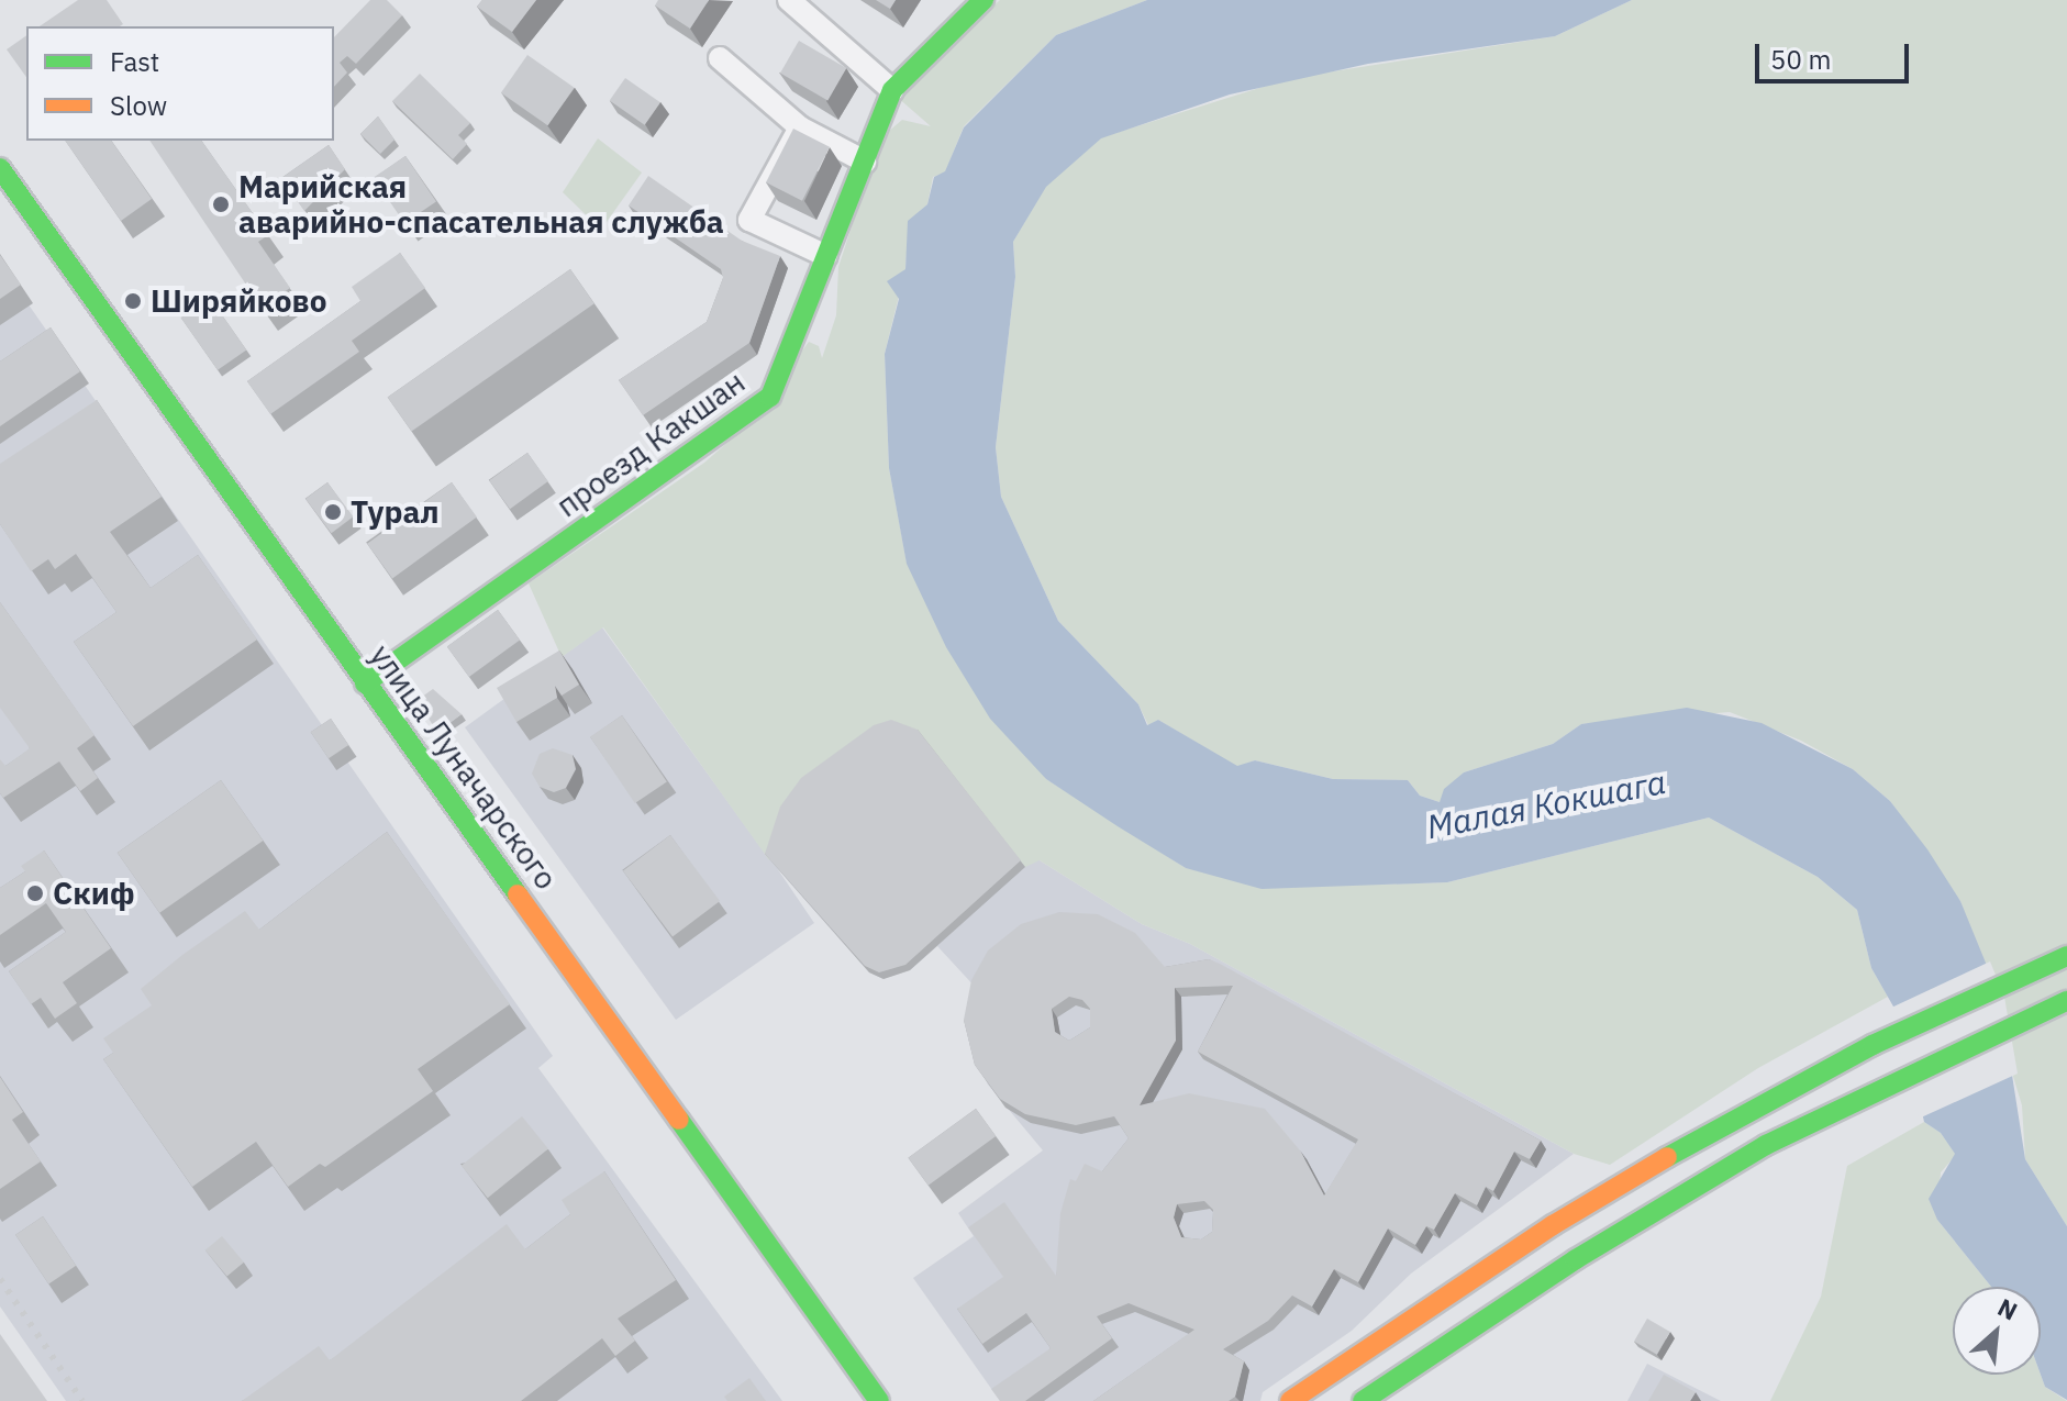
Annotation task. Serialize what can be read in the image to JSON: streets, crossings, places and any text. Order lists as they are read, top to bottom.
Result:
{
  "streets": {
    "main road": ["проезд Какшан", "улица Луначарского"]
  },
  "crossings": [
    ["проезд Какшан", "улица Луначарского"]
  ],
  "water": ["Малая Кокшага"],
  "places": [
    "Марийская аварийно-спасательная служба",
    "Ширяйково",
    "Турал",
    "Скиф"
  ],
  "legend": ["Fast", "Slow"],
  "scale_bar": "50 m",
  "north": "top right"
}
